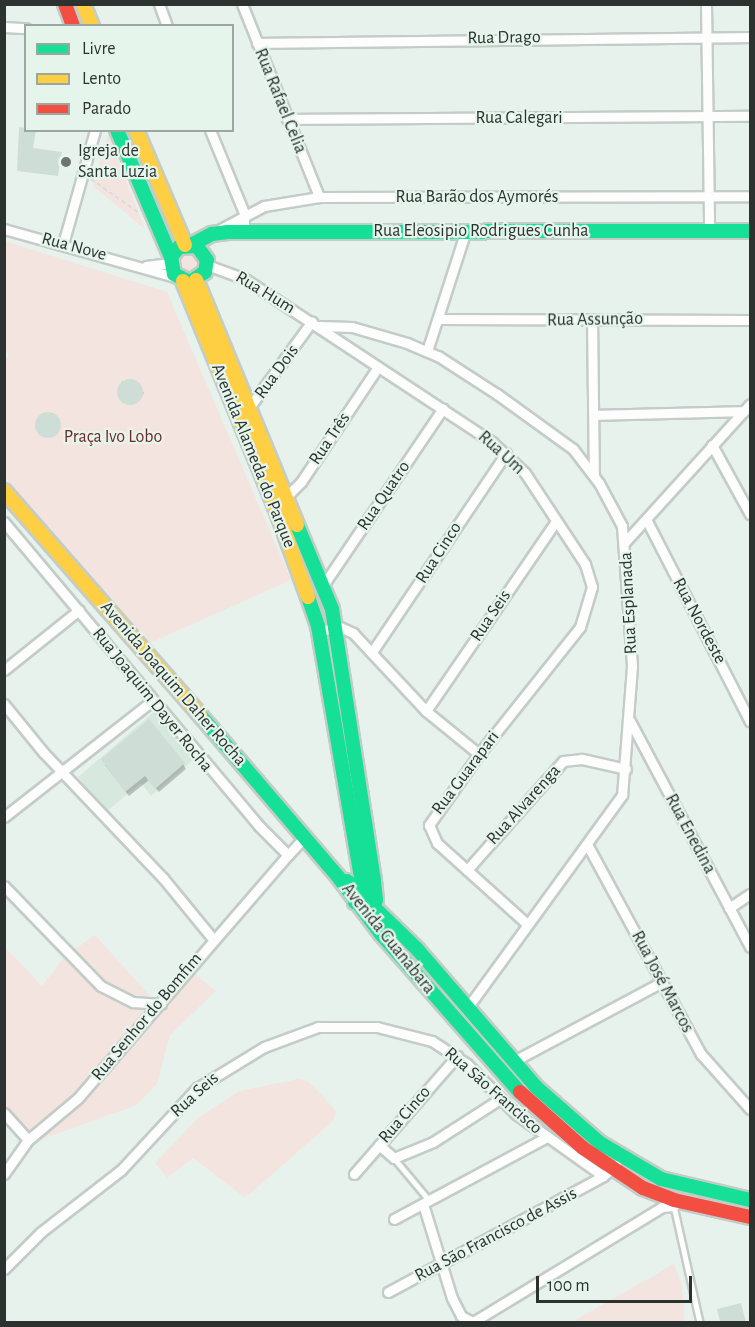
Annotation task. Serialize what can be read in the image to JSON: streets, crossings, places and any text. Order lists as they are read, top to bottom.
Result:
{
  "streets": {
    "street": [
      "Rua Drago",
      "Rua Rafael Celia",
      "Rua Calegari",
      "Rua Barão dos Aymorés",
      "Rua Eleosipio Rodrigues Cunha",
      "Rua Nove",
      "Rua Hum",
      "Rua Assunção",
      "Rua Dois",
      "Rua Três",
      "Rua Um",
      "Avenida Alameda do Parque",
      "Rua Quatro",
      "Rua Cinco",
      "Rua Esplanada",
      "Rua Seis",
      "Rua Nordeste",
      "Avenida Joaquim Daher Rocha",
      "Rua Joaquim Dayer Rocha",
      "Rua Guarapari",
      "Rua Alvarenga",
      "Rua Enedina",
      "Avenida Guanabara",
      "Rua José Marcos",
      "Rua Senhor do Bomfim",
      "Rua São Francisco",
      "Rua São Francisco de Assis"
    ]
  },
  "crossings": [
    ["Rua Drago", "Rua Rafael Celia"],
    ["Rua Rafael Celia", "Rua Calegari"],
    ["Rua Rafael Celia", "Rua Barão dos Aymorés"],
    ["Rua Barão dos Aymorés", "Rua Eleosipio Rodrigues Cunha"],
    ["Rua Hum", "Rua Dois"],
    ["Rua Hum", "Rua Um"],
    ["Rua Hum", "Rua Esplanada"],
    ["Rua Dois", "Rua Um"],
    ["Rua Dois", "Avenida Alameda do Parque"],
    ["Rua Dois", "Rua Esplanada"],
    ["Rua Três", "Rua Um"],
    ["Rua Três", "Avenida Alameda do Parque"],
    ["Rua Um", "Rua Quatro"],
    ["Rua Um", "Rua Cinco"],
    ["Rua Um", "Rua Esplanada"],
    ["Rua Um", "Rua Seis"],
    ["Rua Um", "Rua Guarapari"],
    ["Avenida Alameda do Parque", "Rua Quatro"],
    ["Avenida Alameda do Parque", "Avenida Guanabara"],
    ["Rua Cinco", "Rua São Francisco"],
    ["Rua Esplanada", "Rua Guarapari"],
    ["Rua Esplanada", "Rua Alvarenga"],
    ["Rua Esplanada", "Rua Enedina"],
    ["Rua Esplanada", "Avenida Guanabara"],
    ["Rua Esplanada", "Rua José Marcos"],
    ["Rua Seis", "Rua São Francisco"],
    ["Avenida Joaquim Daher Rocha", "Avenida Guanabara"],
    ["Rua Joaquim Dayer Rocha", "Rua Senhor do Bomfim"],
    ["Rua Guarapari", "Rua Alvarenga"],
    ["Avenida Guanabara", "Rua São Francisco"],
    ["Avenida Guanabara", "Rua São Francisco de Assis"],
    ["Rua São Francisco", "Rua São Francisco de Assis"]
  ],
  "parks": ["Praça Ivo Lobo"],
  "places": ["Igreja de Santa Luzia"],
  "legend": ["Livre", "Lento", "Parado"],
  "scale_bar": "100 m"
}
